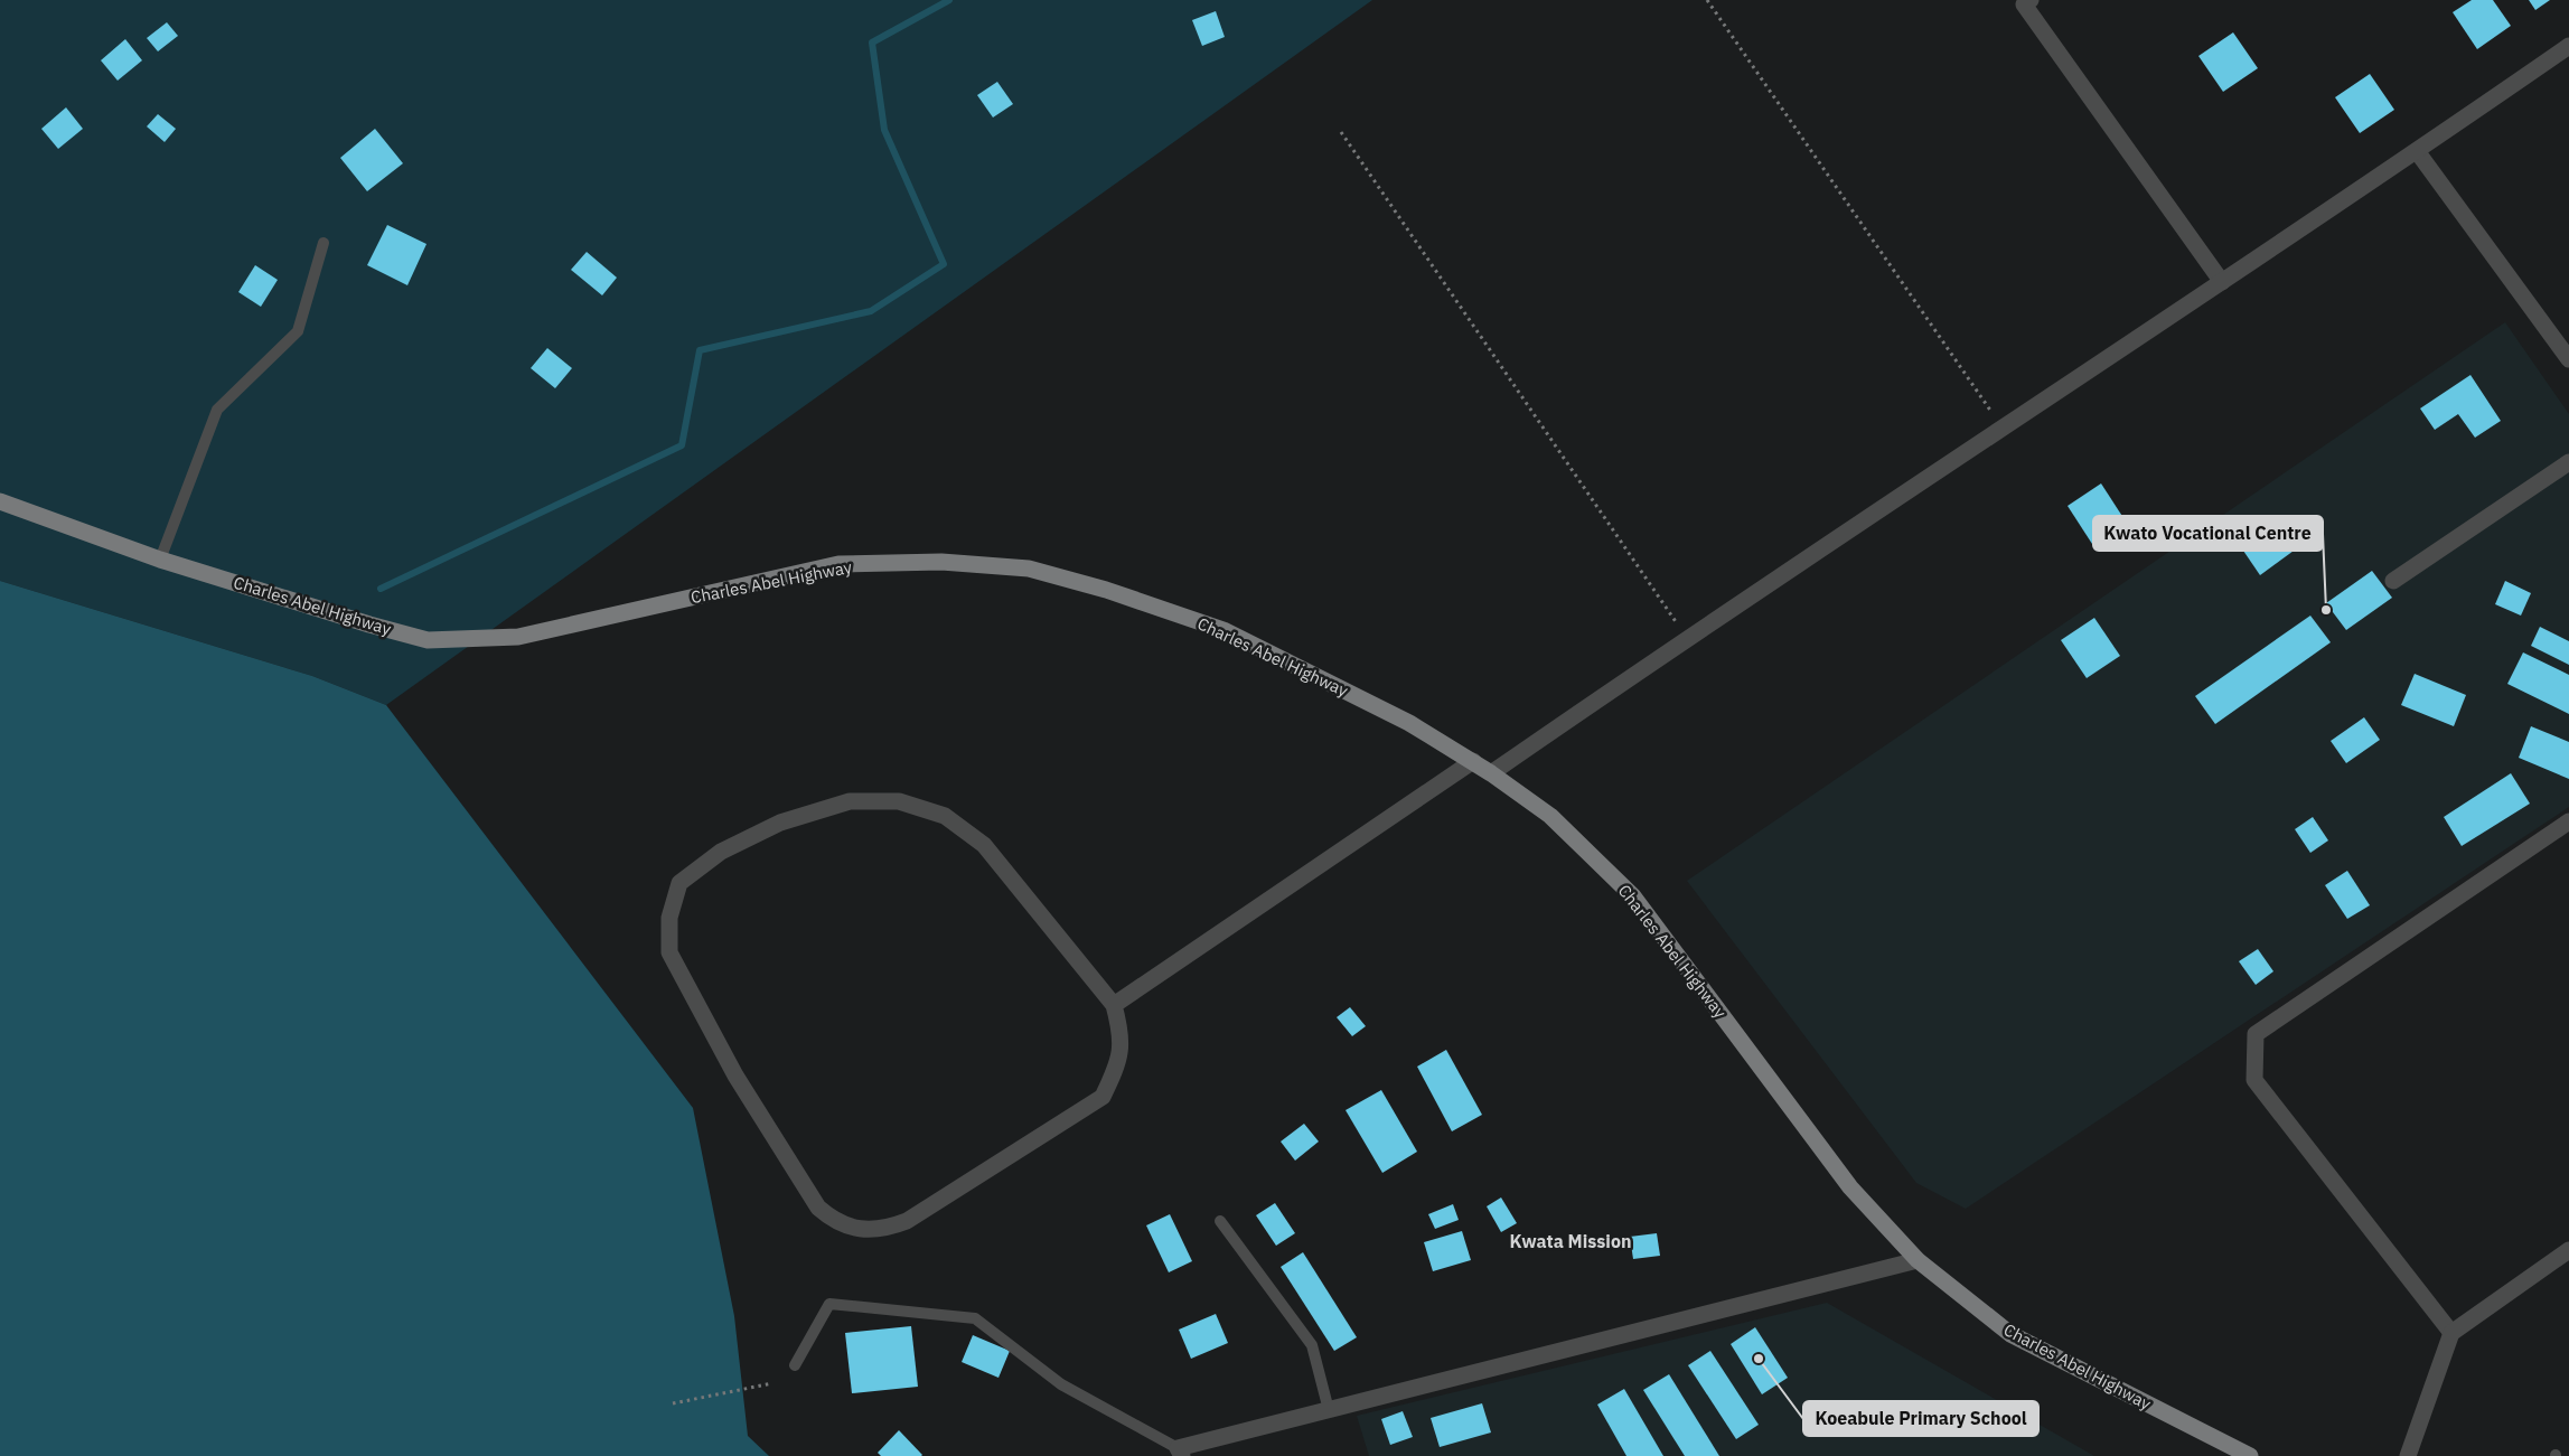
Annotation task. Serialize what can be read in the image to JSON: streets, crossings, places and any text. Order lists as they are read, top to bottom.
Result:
{
  "streets": {
    "main road": ["Charles Abel Highway"]
  },
  "districts": ["Kwata Mission"],
  "places": ["Kwato Vocational Centre", "Koeabule Primary School"]
}
